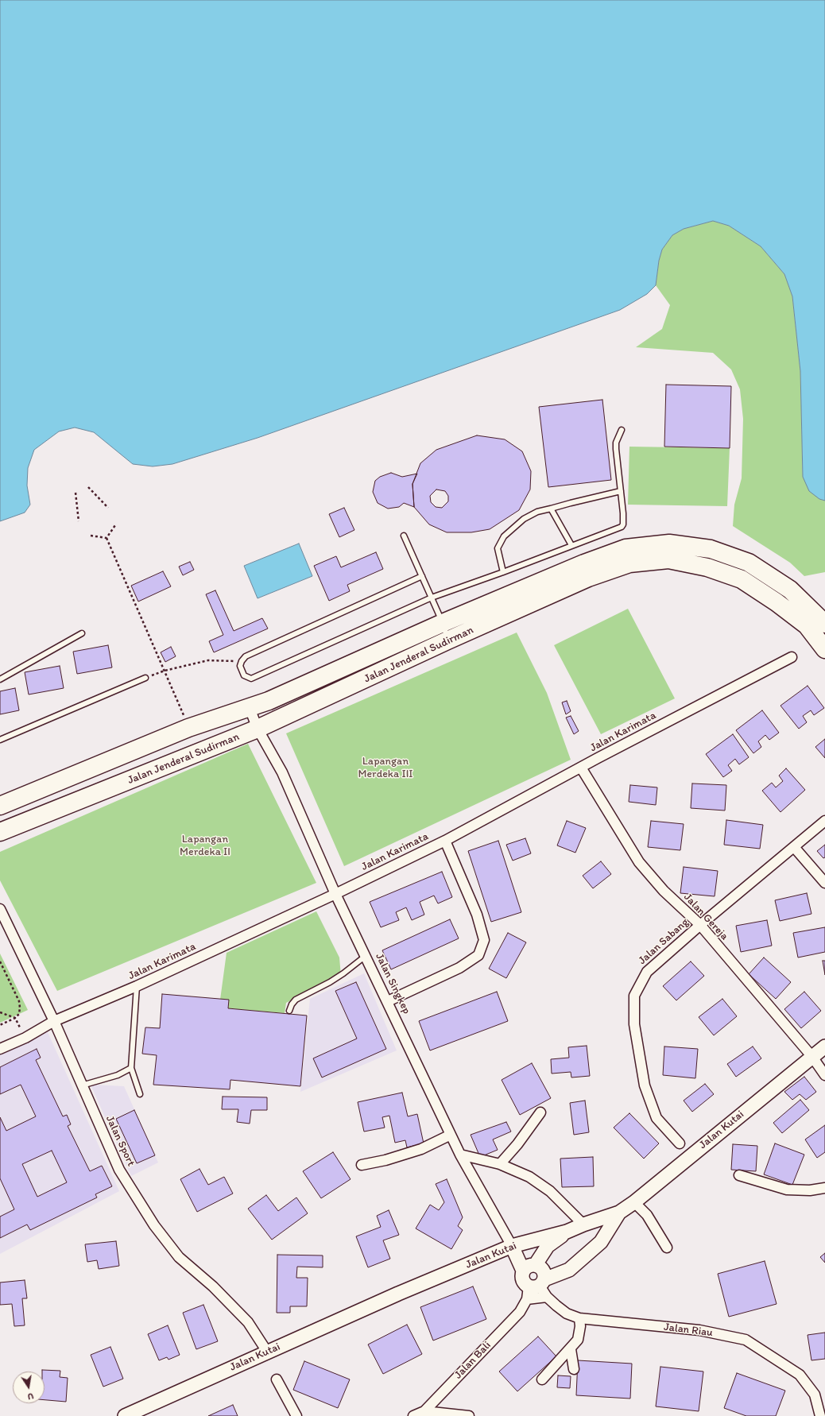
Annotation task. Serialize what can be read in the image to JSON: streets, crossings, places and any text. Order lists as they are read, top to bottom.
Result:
{
  "streets": {
    "highway": ["Jalan Jenderal Sudirman"],
    "street": [
      "Jalan Karimata",
      "Jalan Gereja",
      "Jalan Sabang",
      "Jalan Singkep",
      "Jalan Kutai",
      "Jalan Sport",
      "Jalan Riau",
      "Jalan Bali"
    ]
  },
  "crossings": [
    ["Jalan Jenderal Sudirman", "Jalan Singkep"],
    ["Jalan Karimata", "Jalan Gereja"],
    ["Jalan Karimata", "Jalan Singkep"],
    ["Jalan Karimata", "Jalan Sport"],
    ["Jalan Gereja", "Jalan Sabang"],
    ["Jalan Gereja", "Jalan Kutai"],
    ["Jalan Singkep", "Jalan Kutai"],
    ["Jalan Kutai", "Jalan Sport"],
    ["Jalan Riau", "Jalan Bali"]
  ],
  "parks": ["Lapangan Merdeka III", "Lapangan Merdeka II"],
  "north": "bottom"
}
